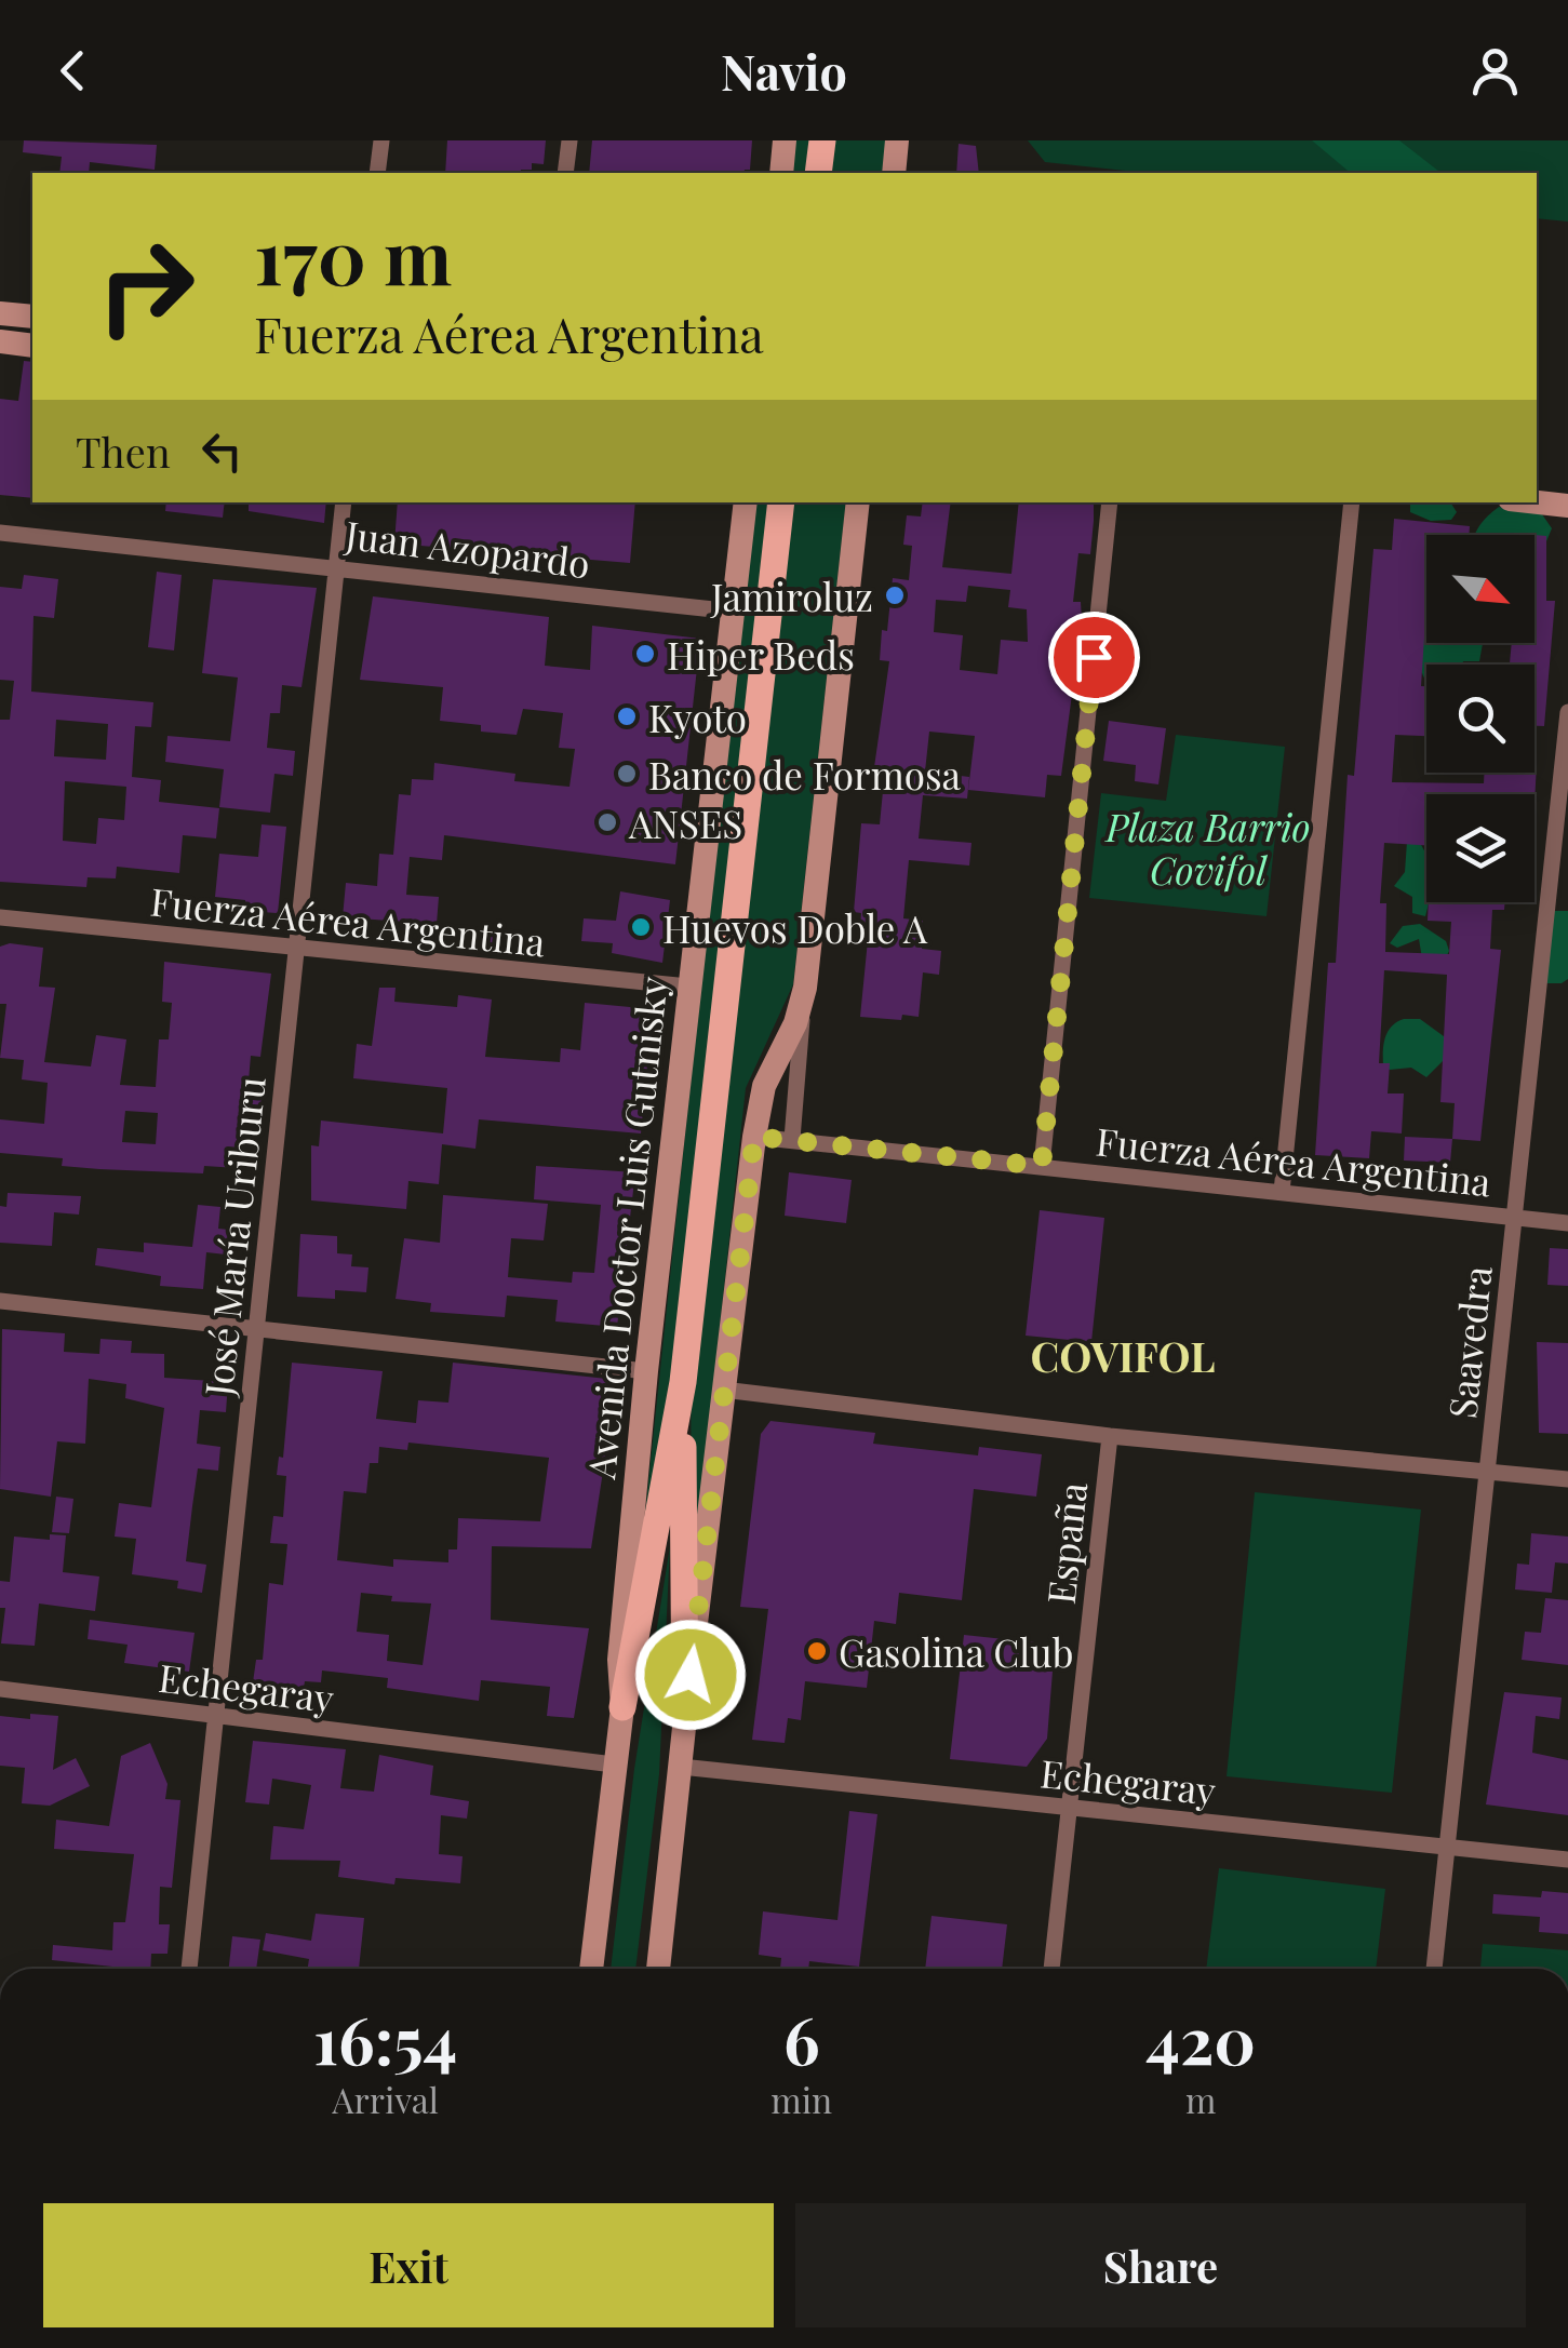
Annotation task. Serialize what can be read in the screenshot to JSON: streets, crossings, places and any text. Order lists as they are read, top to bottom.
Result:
{
  "streets": {
    "main road": ["Avenida Doctor Luis Gutnisky"],
    "street": [
      "Juan Azopardo",
      "Fuerza Aérea Argentina",
      "José María Uriburu",
      "Saavedra",
      "España",
      "Echegaray"
    ]
  },
  "crossings": [
    ["Juan Azopardo", "Avenida Doctor Luis Gutnisky"],
    ["Juan Azopardo", "José María Uriburu"],
    ["Fuerza Aérea Argentina", "Avenida Doctor Luis Gutnisky"],
    ["Fuerza Aérea Argentina", "José María Uriburu"],
    ["Fuerza Aérea Argentina", "Saavedra"],
    ["Avenida Doctor Luis Gutnisky", "Echegaray"],
    ["José María Uriburu", "Echegaray"],
    ["Saavedra", "Echegaray"],
    ["España", "Echegaray"]
  ],
  "districts": ["COVIFOL"],
  "parks": ["Plaza Barrio Covifol"],
  "places": [
    "Jamiroluz",
    "Hiper Beds",
    "Kyoto",
    "Banco de Formosa",
    "ANSES",
    "Huevos Doble A",
    "Gasolina Club"
  ],
  "north": "bottom right",
  "page": {
    "header": "Navio",
    "turn": ["170 m", "Fuerza Aérea Argentina"],
    "then": "Then",
    "eta": [
      "16:54",
      "Arrival",
      "6",
      "min",
      "420",
      "m"
    ],
    "buttons": ["Exit", "Share"]
  }
}
